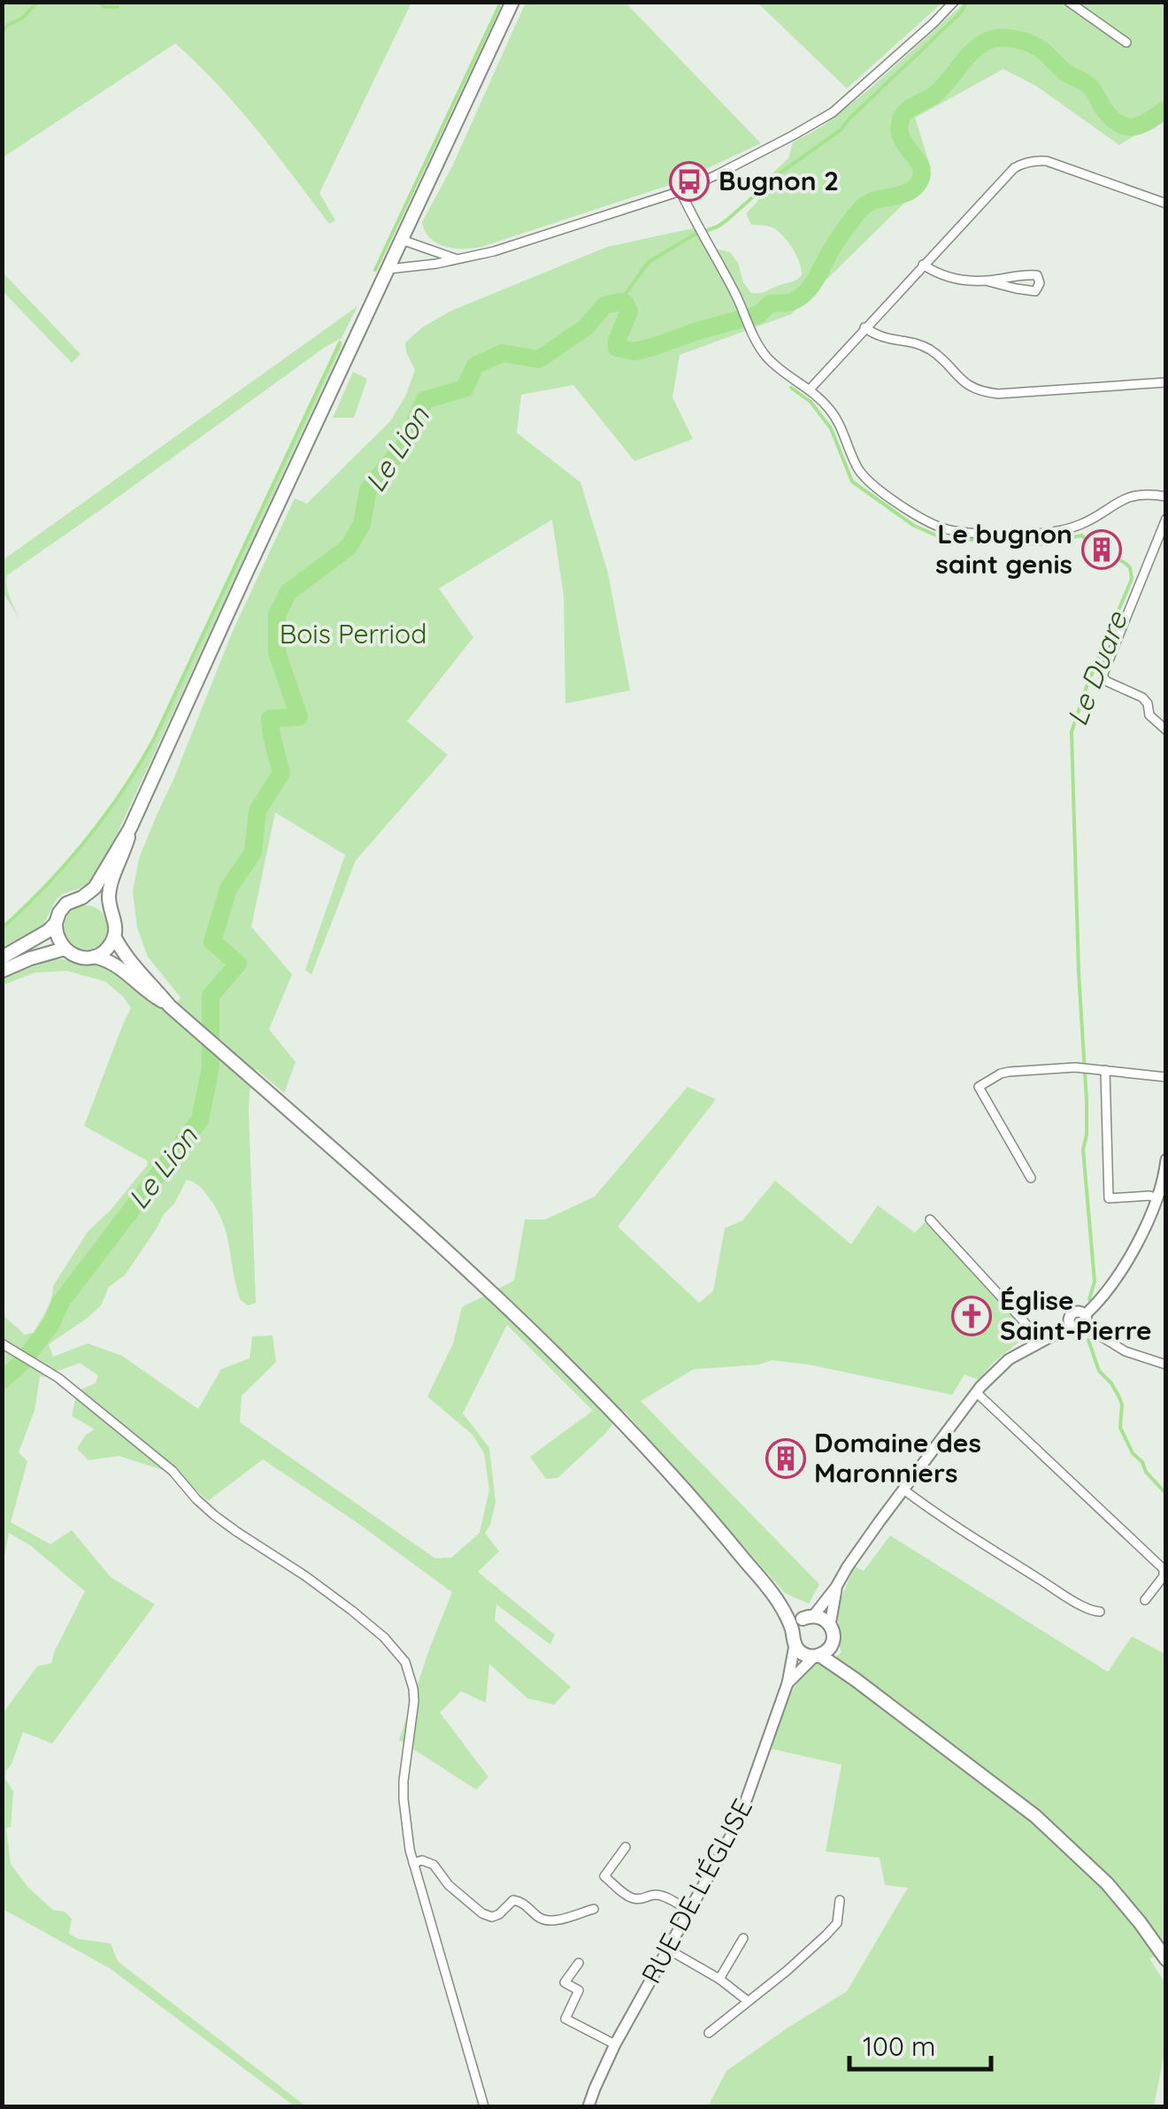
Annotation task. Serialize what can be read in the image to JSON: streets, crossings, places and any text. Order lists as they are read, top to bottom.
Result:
{
  "streets": {
    "street": ["RUE DE L'ÉGLISE"]
  },
  "water": ["Le Lion", "Le Duare"],
  "parks": ["Bois Perriod"],
  "places": {
    "bus stop": ["Bugnon 2"],
    "building": ["Le bugnon saint genis", "Domaine des Maronniers"],
    "church": ["Église Saint-Pierre"]
  },
  "scale_bar": "100 m"
}
